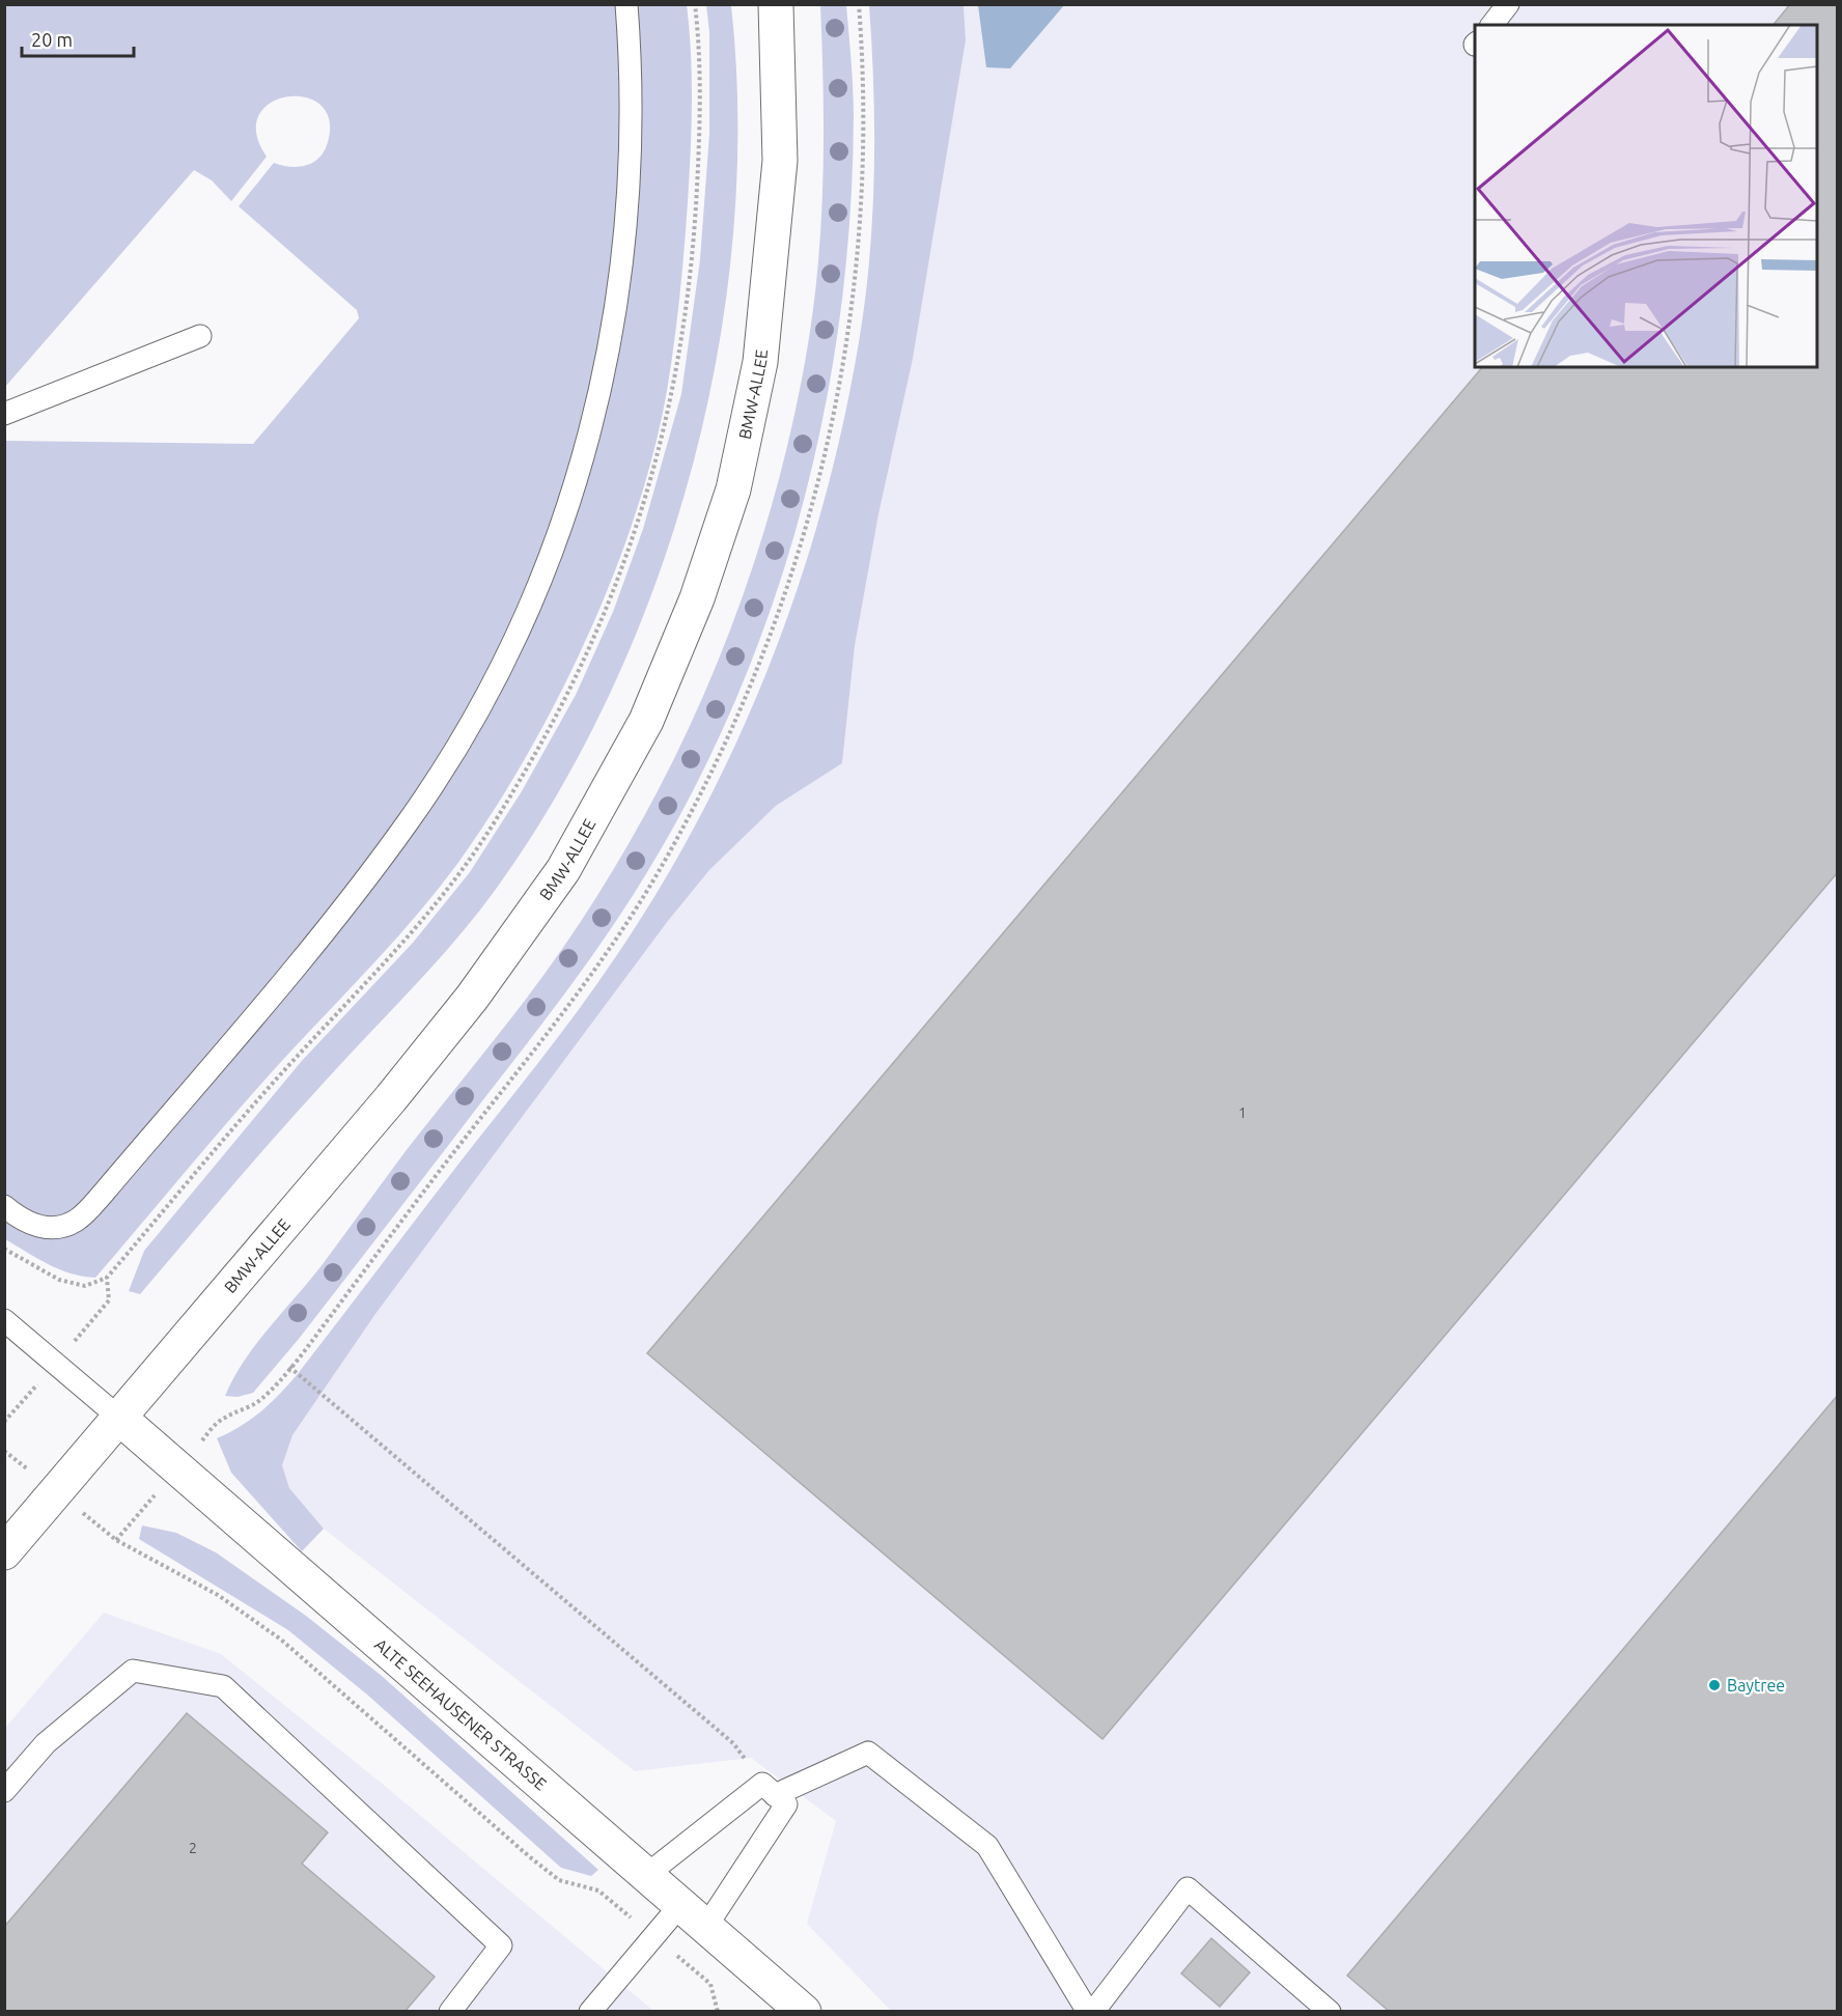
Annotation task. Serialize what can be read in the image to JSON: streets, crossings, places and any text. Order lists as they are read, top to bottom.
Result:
{
  "streets": {
    "main road": ["BMW-ALLEE", "ALTE SEEHAUSENER STRASSE"]
  },
  "crossings": [
    ["BMW-ALLEE", "ALTE SEEHAUSENER STRASSE"]
  ],
  "places": ["Baytree"],
  "house_numbers": ["1", "2"],
  "scale_bar": "20 m"
}
